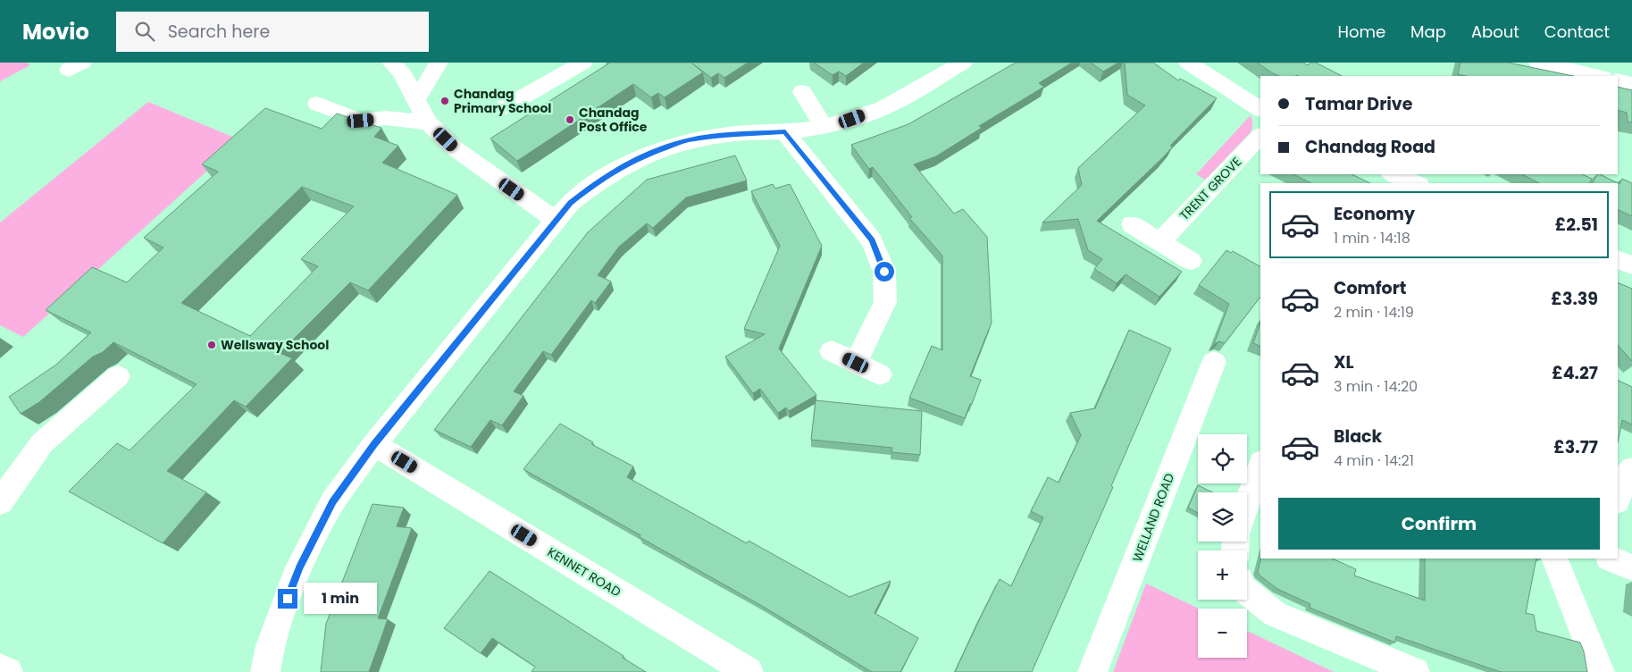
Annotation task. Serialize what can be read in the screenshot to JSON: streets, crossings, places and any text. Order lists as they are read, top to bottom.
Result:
{
  "streets": {
    "street": ["TRENT GROVE", "WELLAND ROAD", "KENNET ROAD"]
  },
  "places": ["Chandag Primary School", "Chandag Post Office", "Wellsway School"],
  "page": {
    "header": "Movio",
    "search": "Search here",
    "nav": [
      "Home",
      "Map",
      "About",
      "Contact"
    ],
    "banner": ["Tamar Drive", "Chandag Road"],
    "list": [
      {
        "name": "Economy",
        "note": "1 min · 14:18",
        "value": "£2.51"
      },
      {
        "name": "Comfort",
        "note": "2 min · 14:19",
        "value": "£3.39"
      },
      {
        "name": "XL",
        "note": "3 min · 14:20",
        "value": "£4.27"
      },
      {
        "name": "Black",
        "note": "4 min · 14:21",
        "value": "£3.77"
      }
    ],
    "map_buttons": ["+", "−"],
    "buttons": "Confirm",
    "bubble": "1 min"
  }
}
